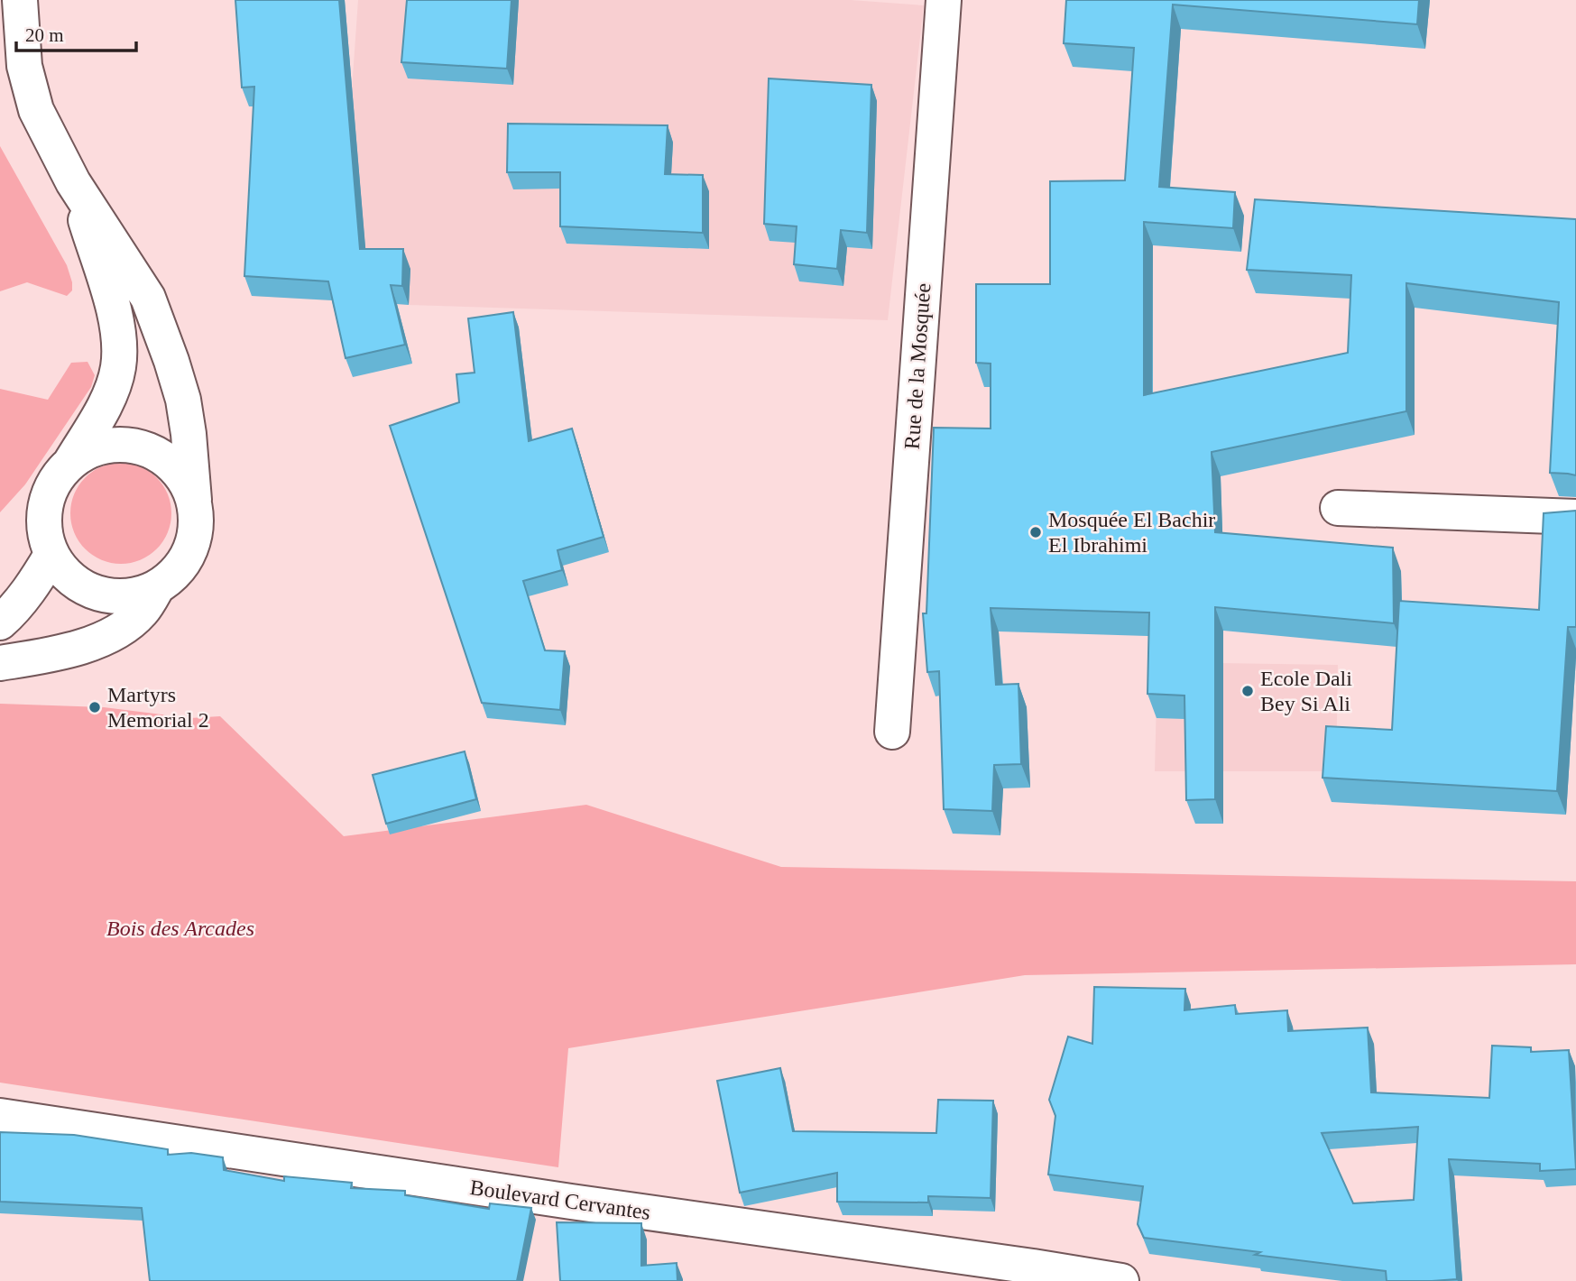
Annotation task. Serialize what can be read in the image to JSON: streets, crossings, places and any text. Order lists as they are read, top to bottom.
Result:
{
  "streets": {
    "street": ["Rue de la Mosquée", "Boulevard Cervantes"]
  },
  "parks": ["Bois des Arcades"],
  "places": ["Mosquée El Bachir El Ibrahimi", "Ecole Dali Bey Si Ali", "Martyrs Memorial 2"],
  "scale_bar": "20 m"
}
